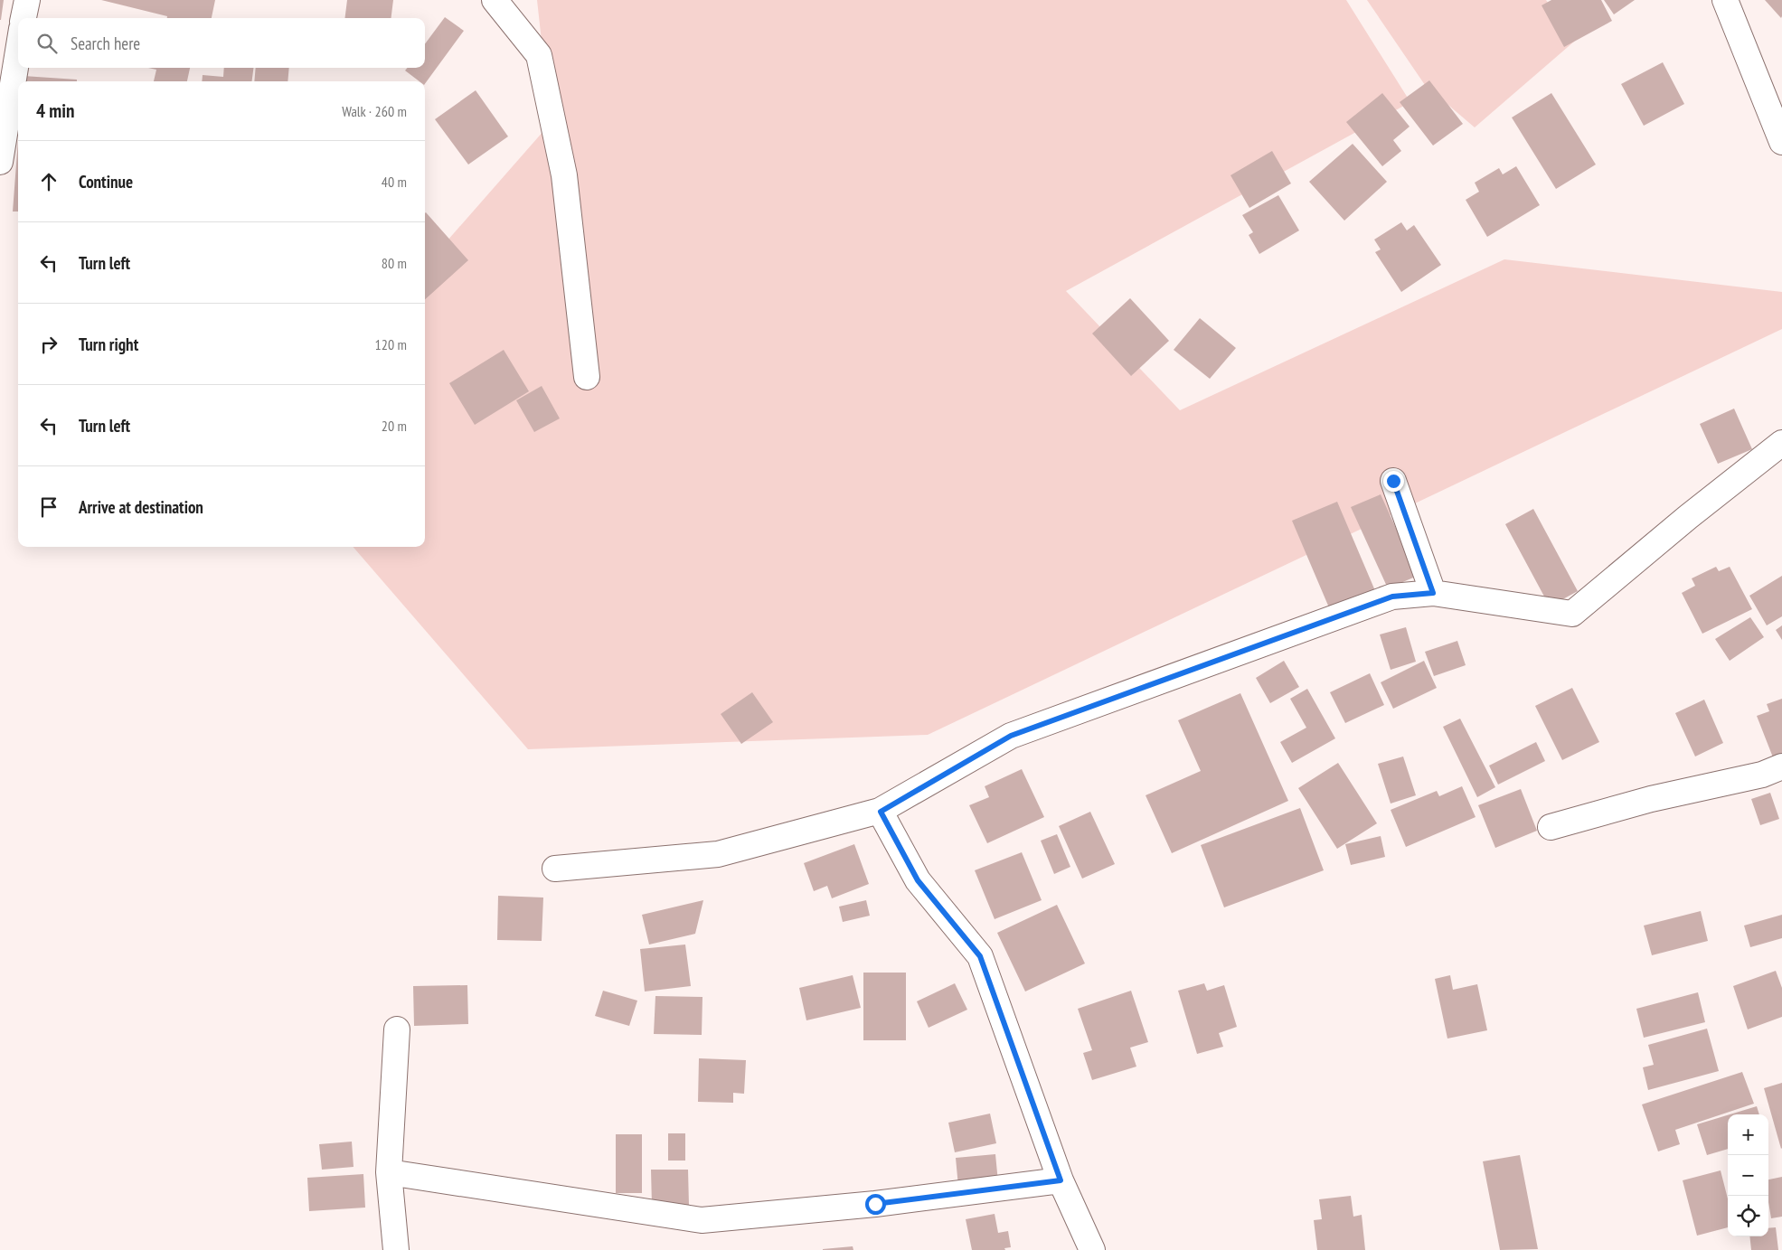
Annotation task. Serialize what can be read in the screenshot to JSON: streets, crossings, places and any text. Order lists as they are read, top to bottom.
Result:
{
  "page": {
    "search": "Search here",
    "heading": ["4 min", "Walk · 260 m"],
    "list": [
      ["Continue", "40 m"],
      ["Turn left", "80 m"],
      ["Turn right", "120 m"],
      ["Turn left", "20 m"],
      "Arrive at destination"
    ],
    "map_buttons": ["+", "−"]
  }
}
